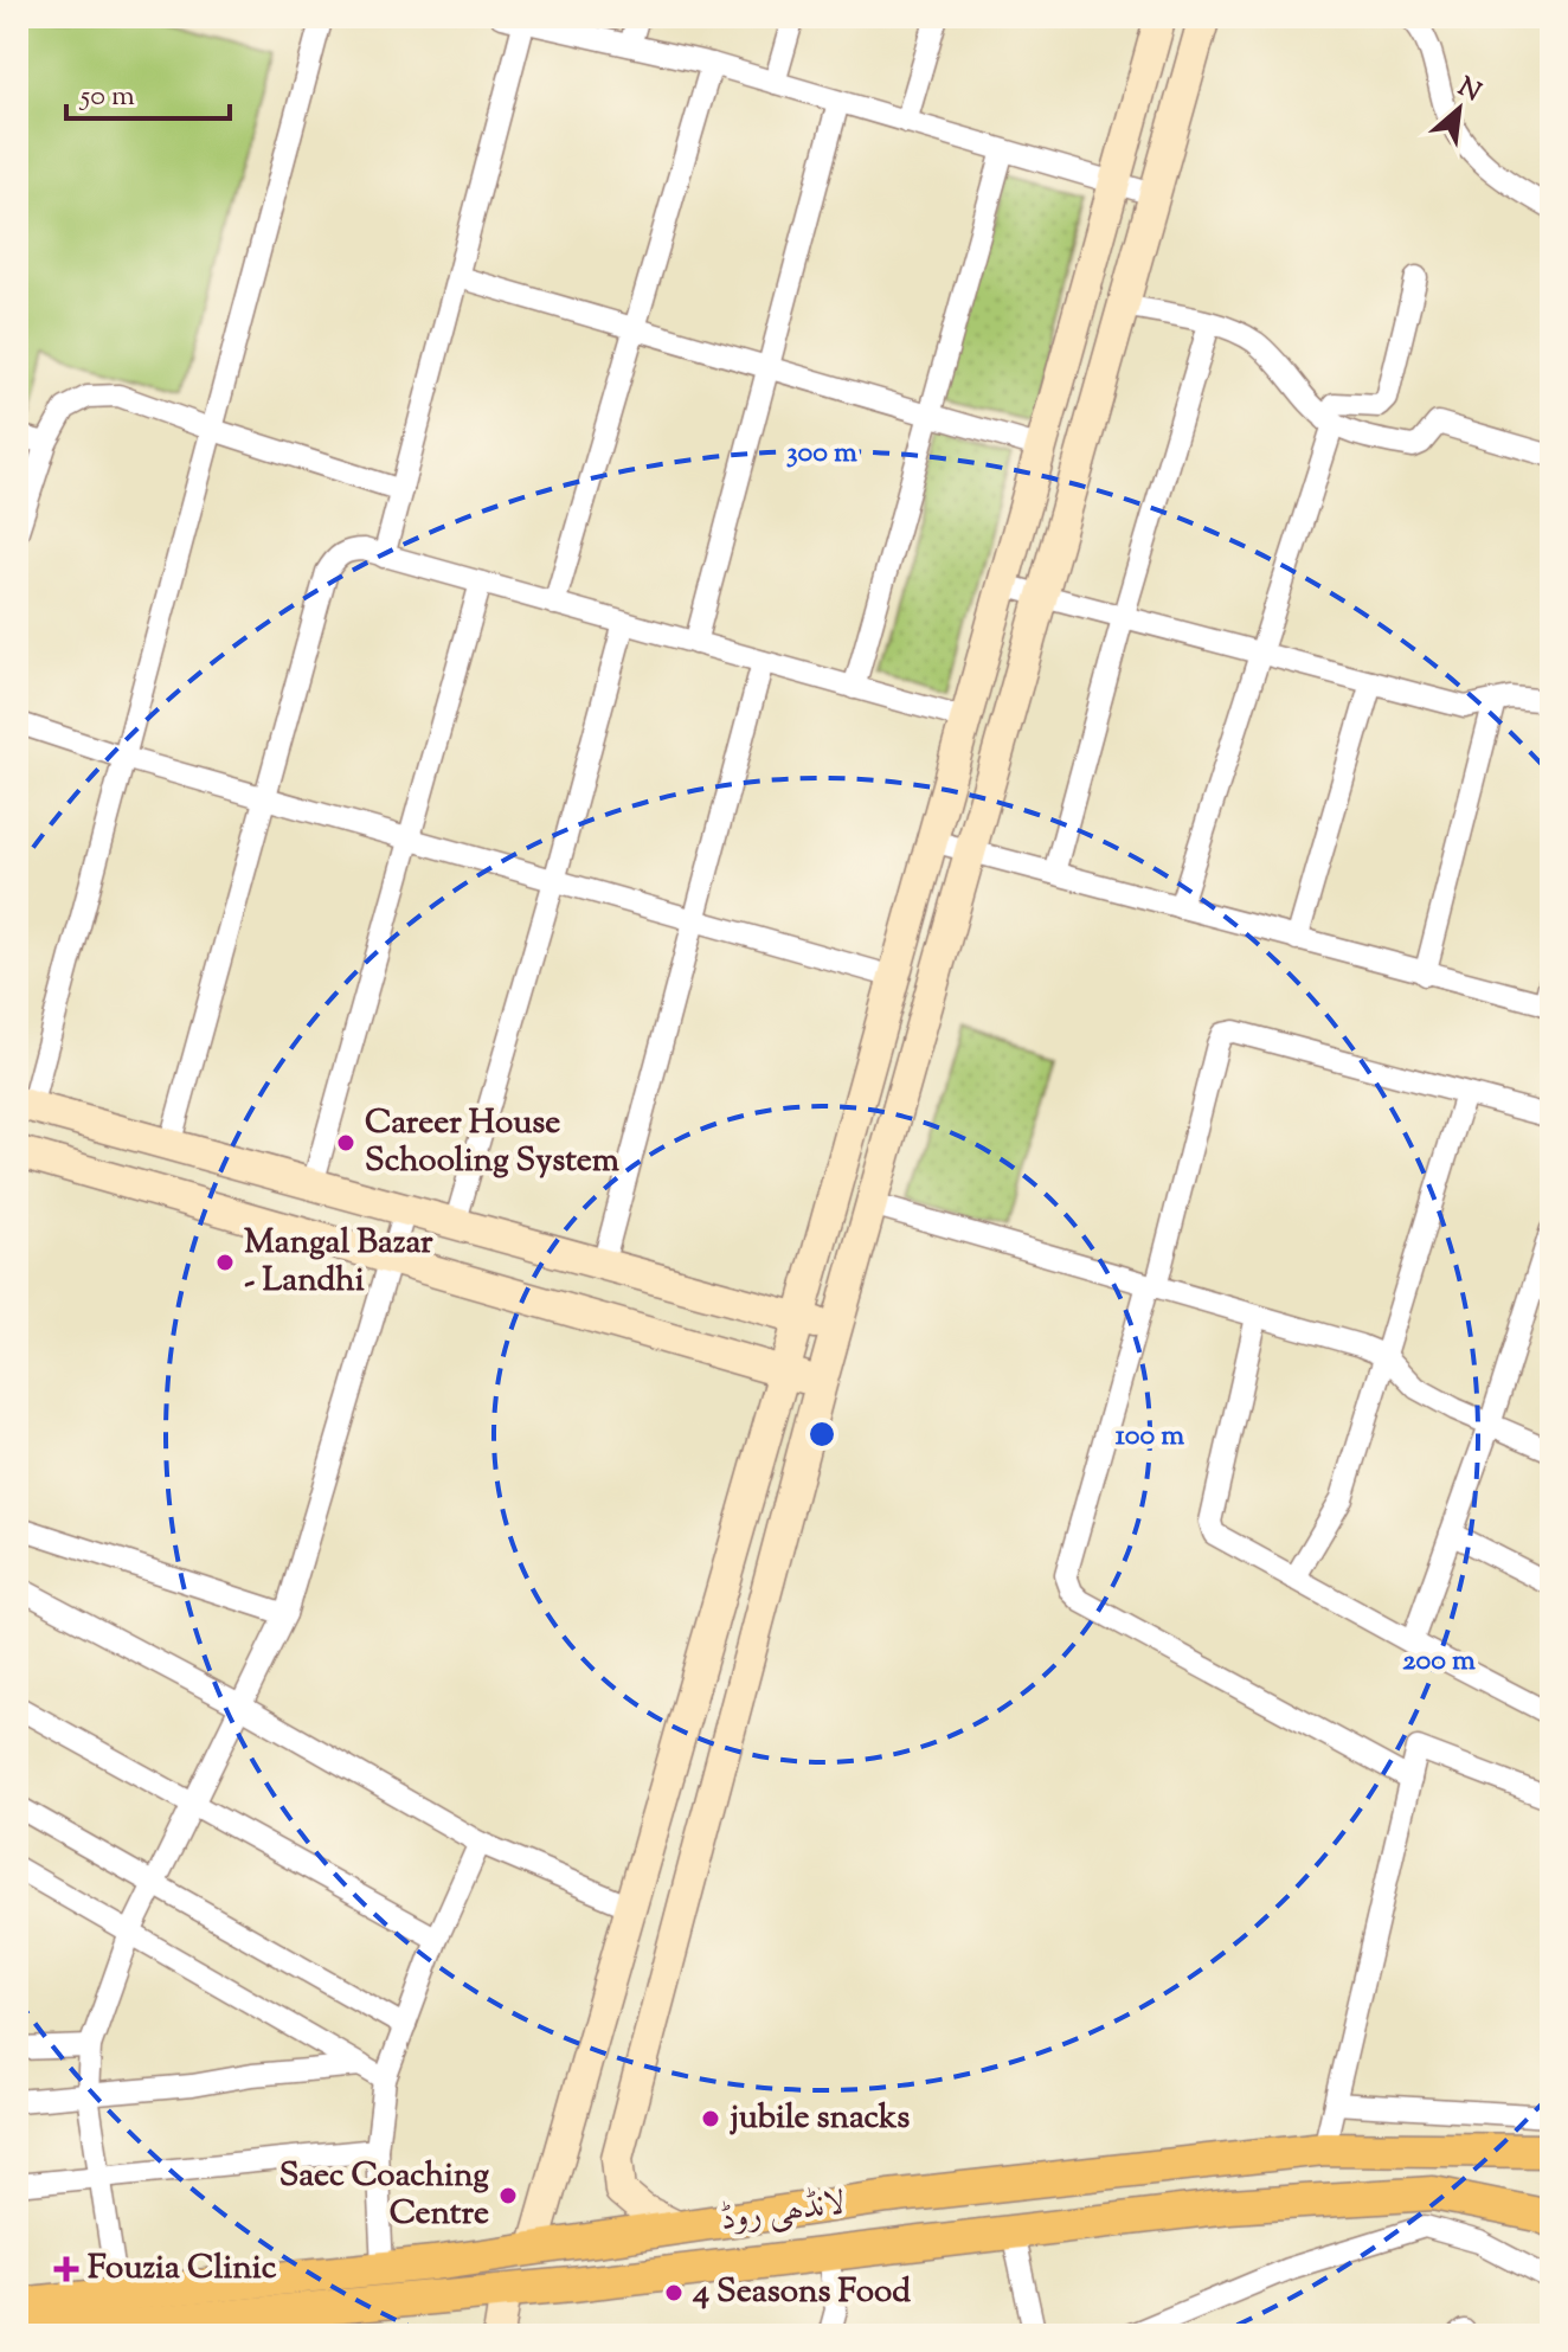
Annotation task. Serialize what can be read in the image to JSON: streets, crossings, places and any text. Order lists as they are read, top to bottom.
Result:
{
  "streets": {
    "main road": ["لانڈھی روڈ"]
  },
  "places": {
    "other": [
      "Career House Schooling System",
      "Mangal Bazar - Landhi",
      "jubile snacks",
      "Saec Coaching Centre",
      "4 Seasons Food"
    ],
    "health": ["Fouzia Clinic"]
  },
  "scale_bar": "50 m",
  "north": "top right",
  "rings": ["300 m", "100 m", "200 m"]
}
